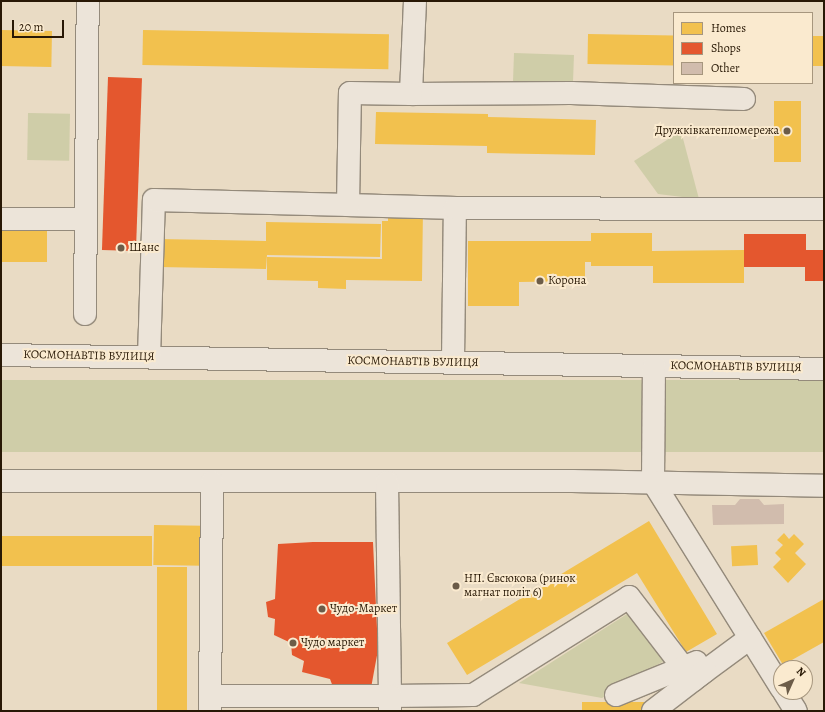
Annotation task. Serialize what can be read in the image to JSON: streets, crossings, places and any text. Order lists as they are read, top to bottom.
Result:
{
  "streets": {
    "street": ["КОСМОНАВТІВ ВУЛИЦЯ"]
  },
  "places": [
    "Дружківкатепломережа",
    "Шанс",
    "Корона",
    "НП. Євсюкова (ринок магнат політ 6)",
    "Чудо-Маркет",
    "Чудо маркет"
  ],
  "legend": ["Homes", "Shops", "Other"],
  "scale_bar": "20 m",
  "north": "top right"
}
